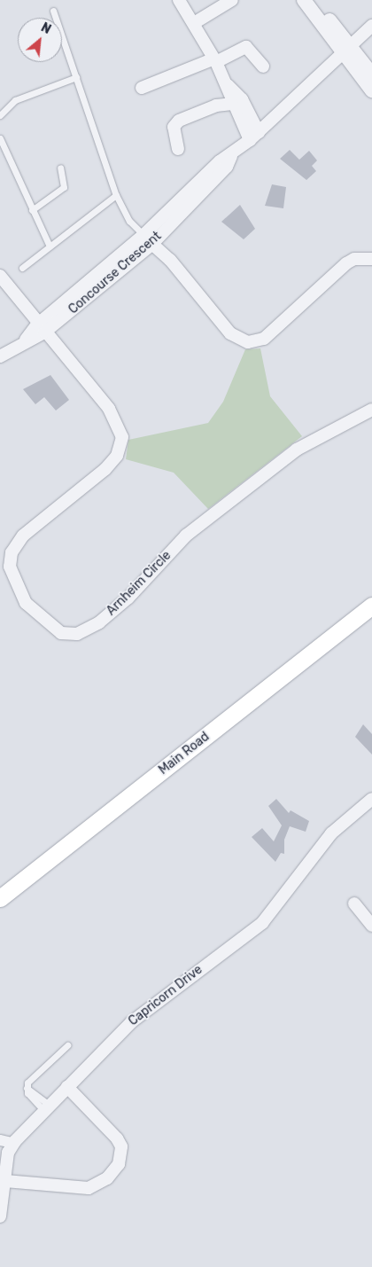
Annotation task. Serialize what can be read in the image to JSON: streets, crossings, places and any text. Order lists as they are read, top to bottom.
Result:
{
  "streets": {
    "main road": ["Main Road"],
    "street": ["Concourse Crescent", "Arnheim Circle", "Capricorn Drive"]
  },
  "crossings": [
    ["Concourse Crescent", "Arnheim Circle"]
  ],
  "north": "top right"
}
